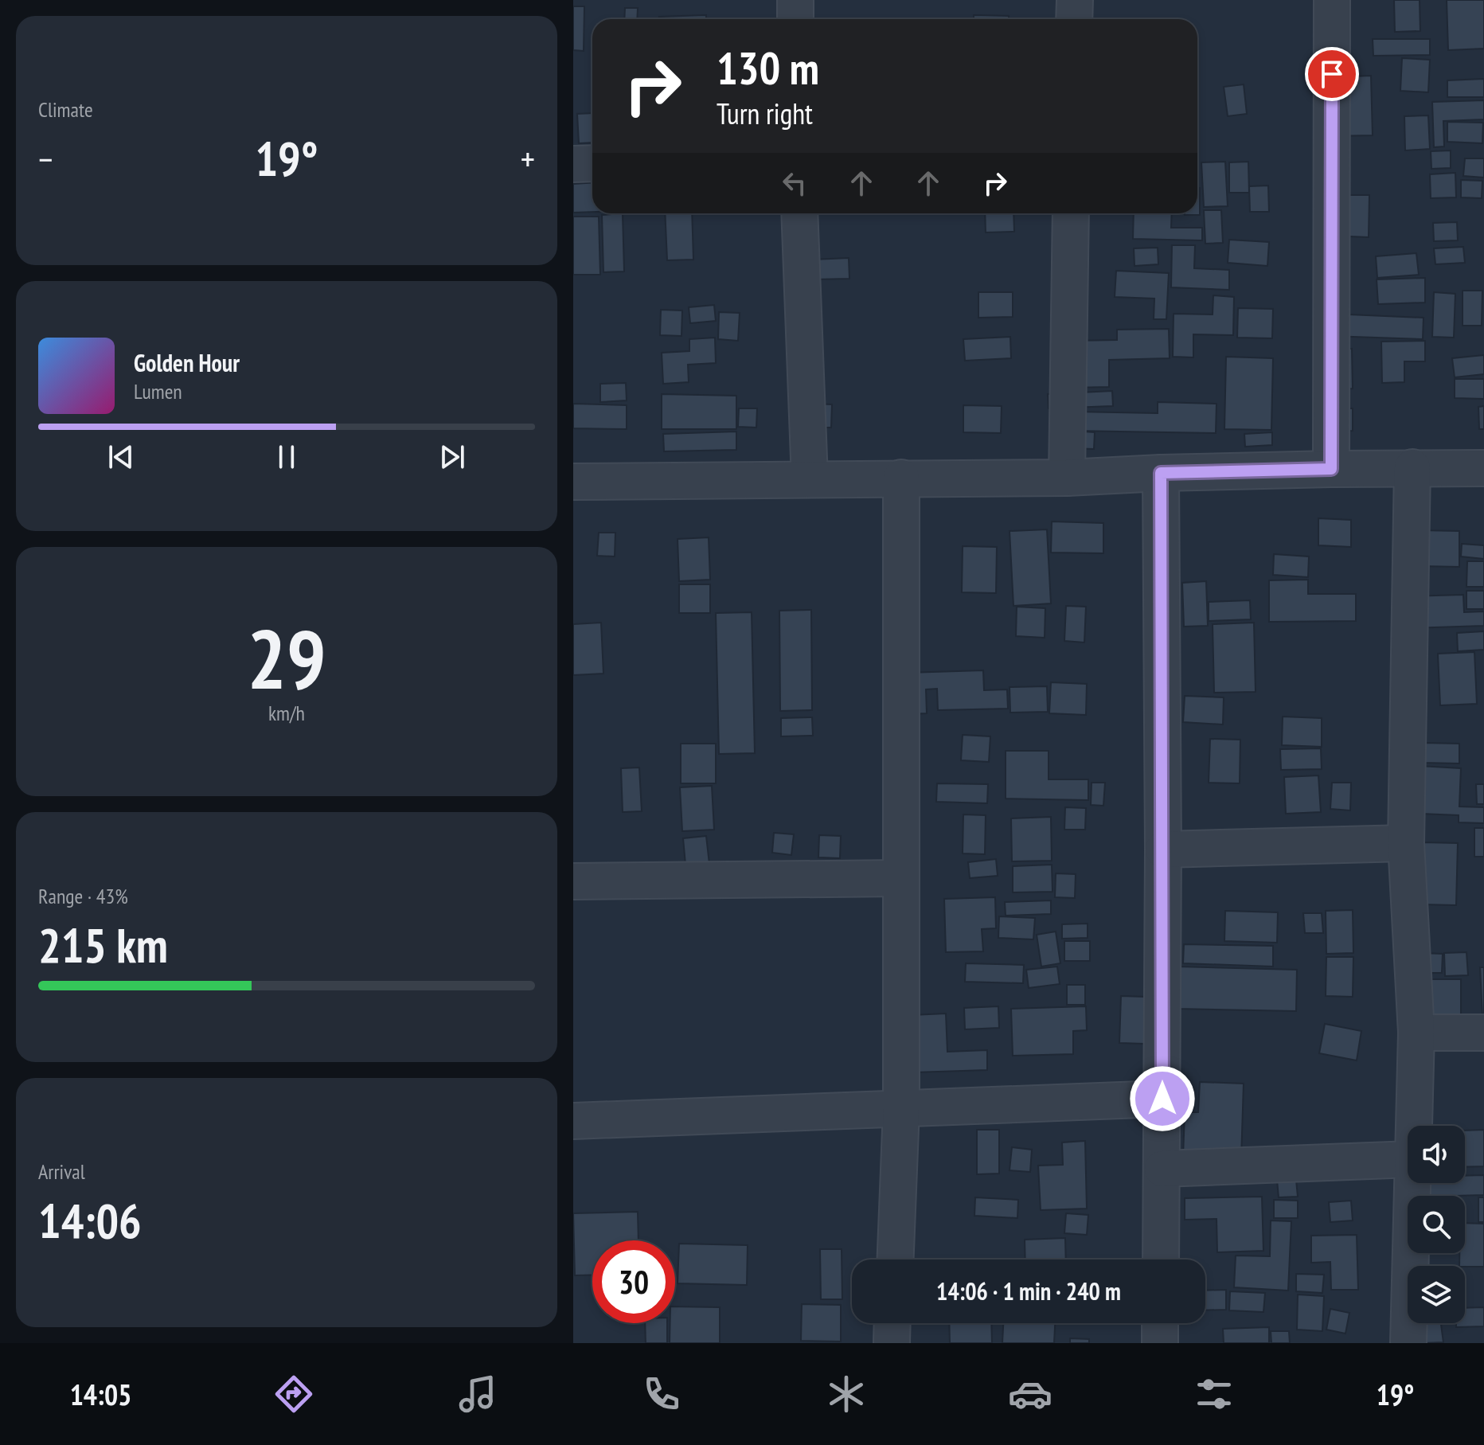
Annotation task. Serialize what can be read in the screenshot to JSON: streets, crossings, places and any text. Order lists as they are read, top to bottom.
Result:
{
  "page": {
    "tile": [
      "Climate",
      ["29", "km/h"],
      ["Range · 43%", "215 km"],
      ["Arrival", "14:06"]
    ],
    "turn": ["130 m", "Turn right"],
    "heat": ["−", "19°", "+"],
    "song": ["Golden Hour", "Lumen"],
    "limit": "30",
    "trip": "14:06 · 1 min · 240 m",
    "tabs": ["14:05", "19°"]
  }
}
